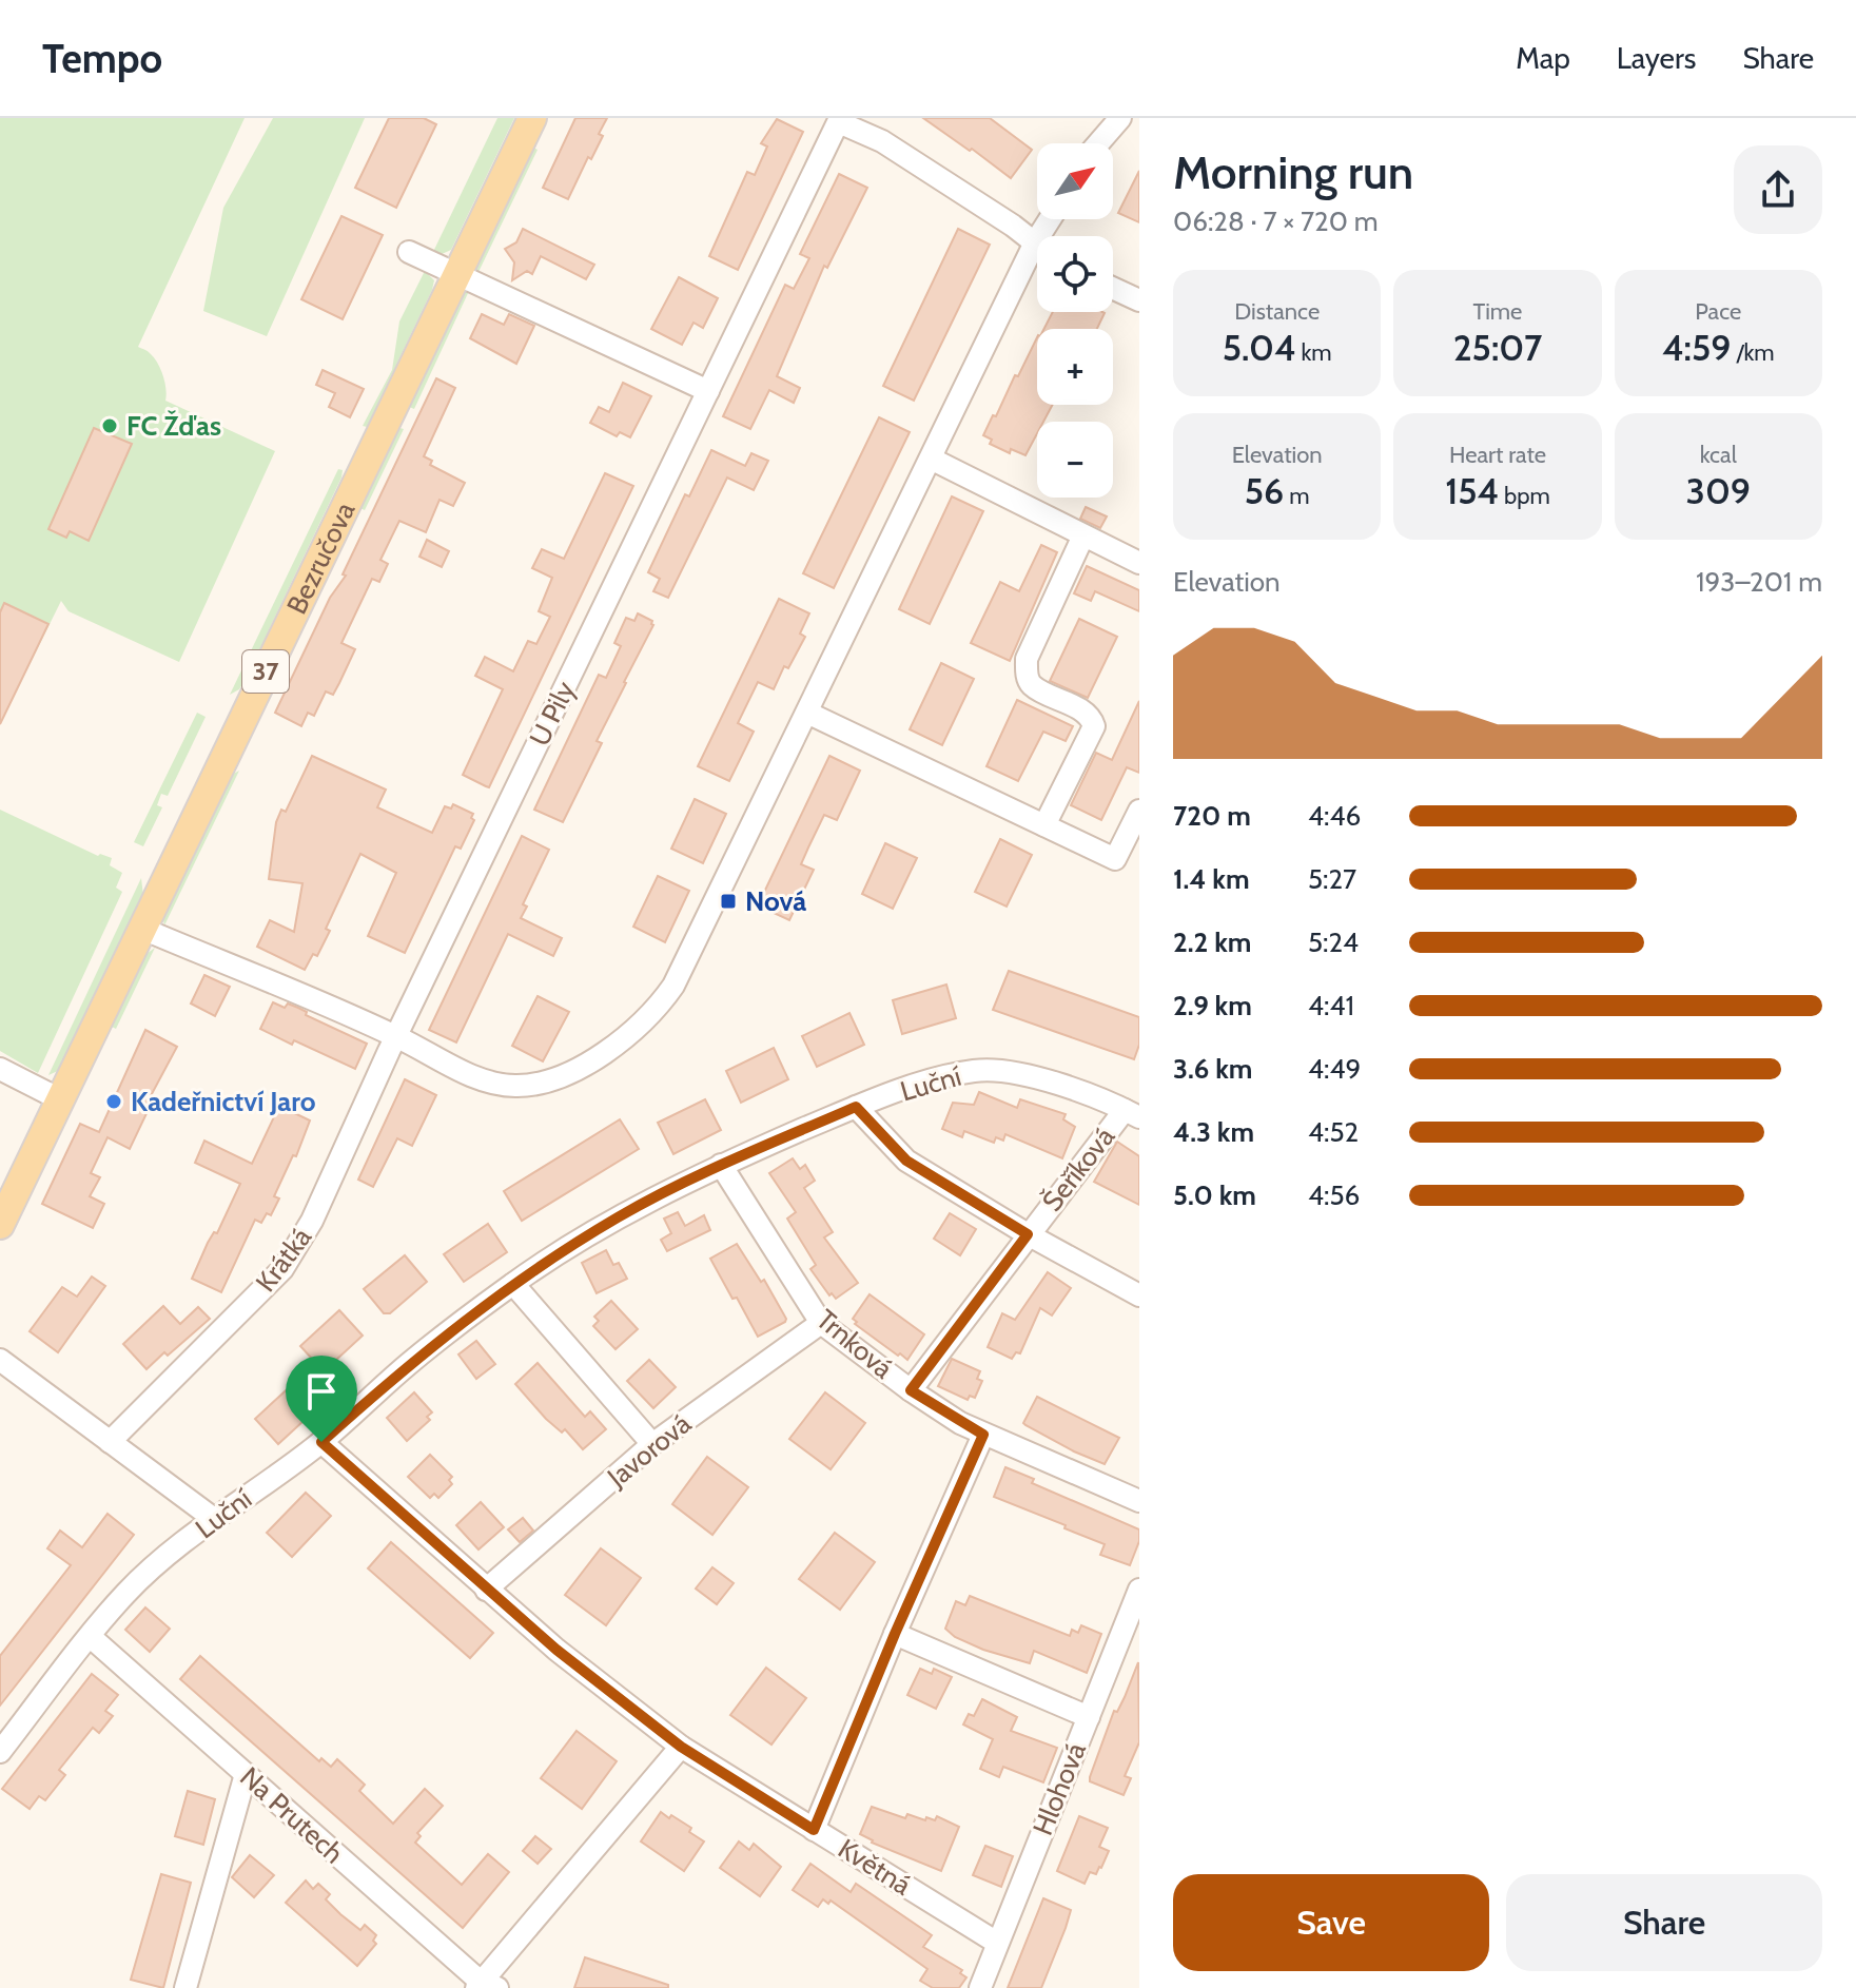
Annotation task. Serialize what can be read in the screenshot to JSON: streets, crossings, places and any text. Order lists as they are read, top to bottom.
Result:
{
  "streets": {
    "main road": ["Bezručova", "37"],
    "street": [
      "U Pily",
      "Luční",
      "Šeříková",
      "Krátká",
      "Trnková",
      "Javorová",
      "Hlohová",
      "Na Prutech",
      "Květná"
    ]
  },
  "crossings": [
    ["U Pily", "Krátká"],
    ["Luční", "Šeříková"],
    ["Luční", "Trnková"],
    ["Luční", "Na Prutech"],
    ["Luční", "Květná"],
    ["Šeříková", "Trnková"],
    ["Trnková", "Javorová"],
    ["Javorová", "Květná"],
    ["Hlohová", "Květná"]
  ],
  "places": {
    "other": ["FC Žďas", "Kadeřnictví Jaro"],
    "transit": ["Nová"]
  },
  "north": "top right",
  "page": {
    "header": "Tempo",
    "nav": ["Map", "Layers", "Share"],
    "heading": ["Morning run", "06:28 · 7 × 720 m"],
    "map_buttons": ["+", "−"],
    "stats": [
      ["Distance", "5.04 km"],
      ["Time", "25:07"],
      ["Pace", "4:59 /km"],
      ["Elevation", "56 m"],
      ["Heart rate", "154 bpm"],
      ["kcal", "309"]
    ],
    "chart": ["Elevation", "193–201 m"],
    "list": [
      {
        "name": "720 m",
        "note": "4:46"
      },
      {
        "name": "1.4 km",
        "note": "5:27"
      },
      {
        "name": "2.2 km",
        "note": "5:24"
      },
      {
        "name": "2.9 km",
        "note": "4:41"
      },
      {
        "name": "3.6 km",
        "note": "4:49"
      },
      {
        "name": "4.3 km",
        "note": "4:52"
      },
      {
        "name": "5.0 km",
        "note": "4:56"
      }
    ],
    "buttons": ["Save", "Share"]
  }
}
